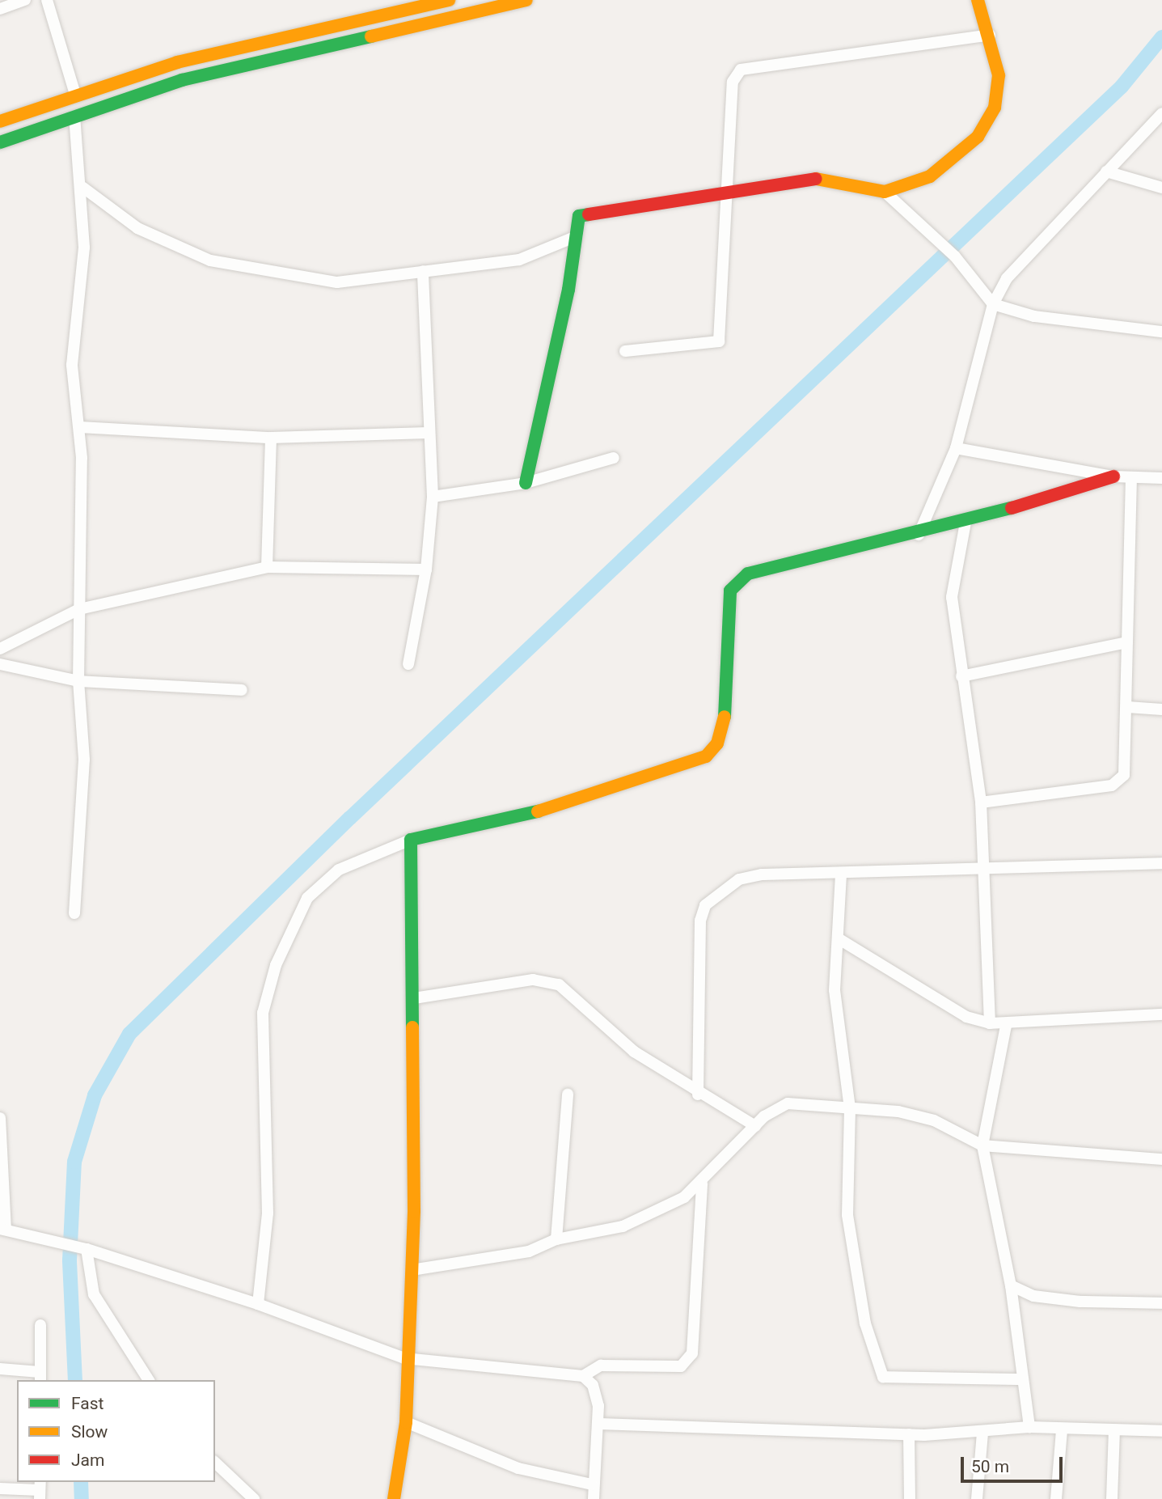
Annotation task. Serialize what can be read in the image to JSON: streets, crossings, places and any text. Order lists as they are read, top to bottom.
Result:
{
  "legend": ["Fast", "Slow", "Jam"],
  "scale_bar": "50 m"
}
